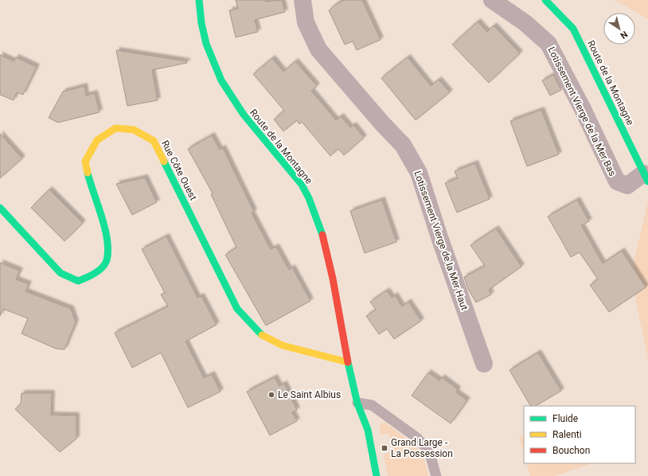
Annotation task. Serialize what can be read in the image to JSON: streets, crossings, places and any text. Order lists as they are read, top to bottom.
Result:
{
  "streets": {
    "main road": ["Route de la Montagne", "Rue Côte Ouest"],
    "street": ["Lotissement Vierge de la Mer Bas", "Lotissement Vierge de la Mer Haut"]
  },
  "crossings": [
    ["Route de la Montagne", "Lotissement Vierge de la Mer Bas"],
    ["Route de la Montagne", "Rue Côte Ouest"]
  ],
  "places": {
    "other": ["Le Saint Albius"],
    "transit": ["Grand Large - La Possession"]
  },
  "legend": ["Fluide", "Ralenti", "Bouchon"],
  "north": "bottom right"
}
